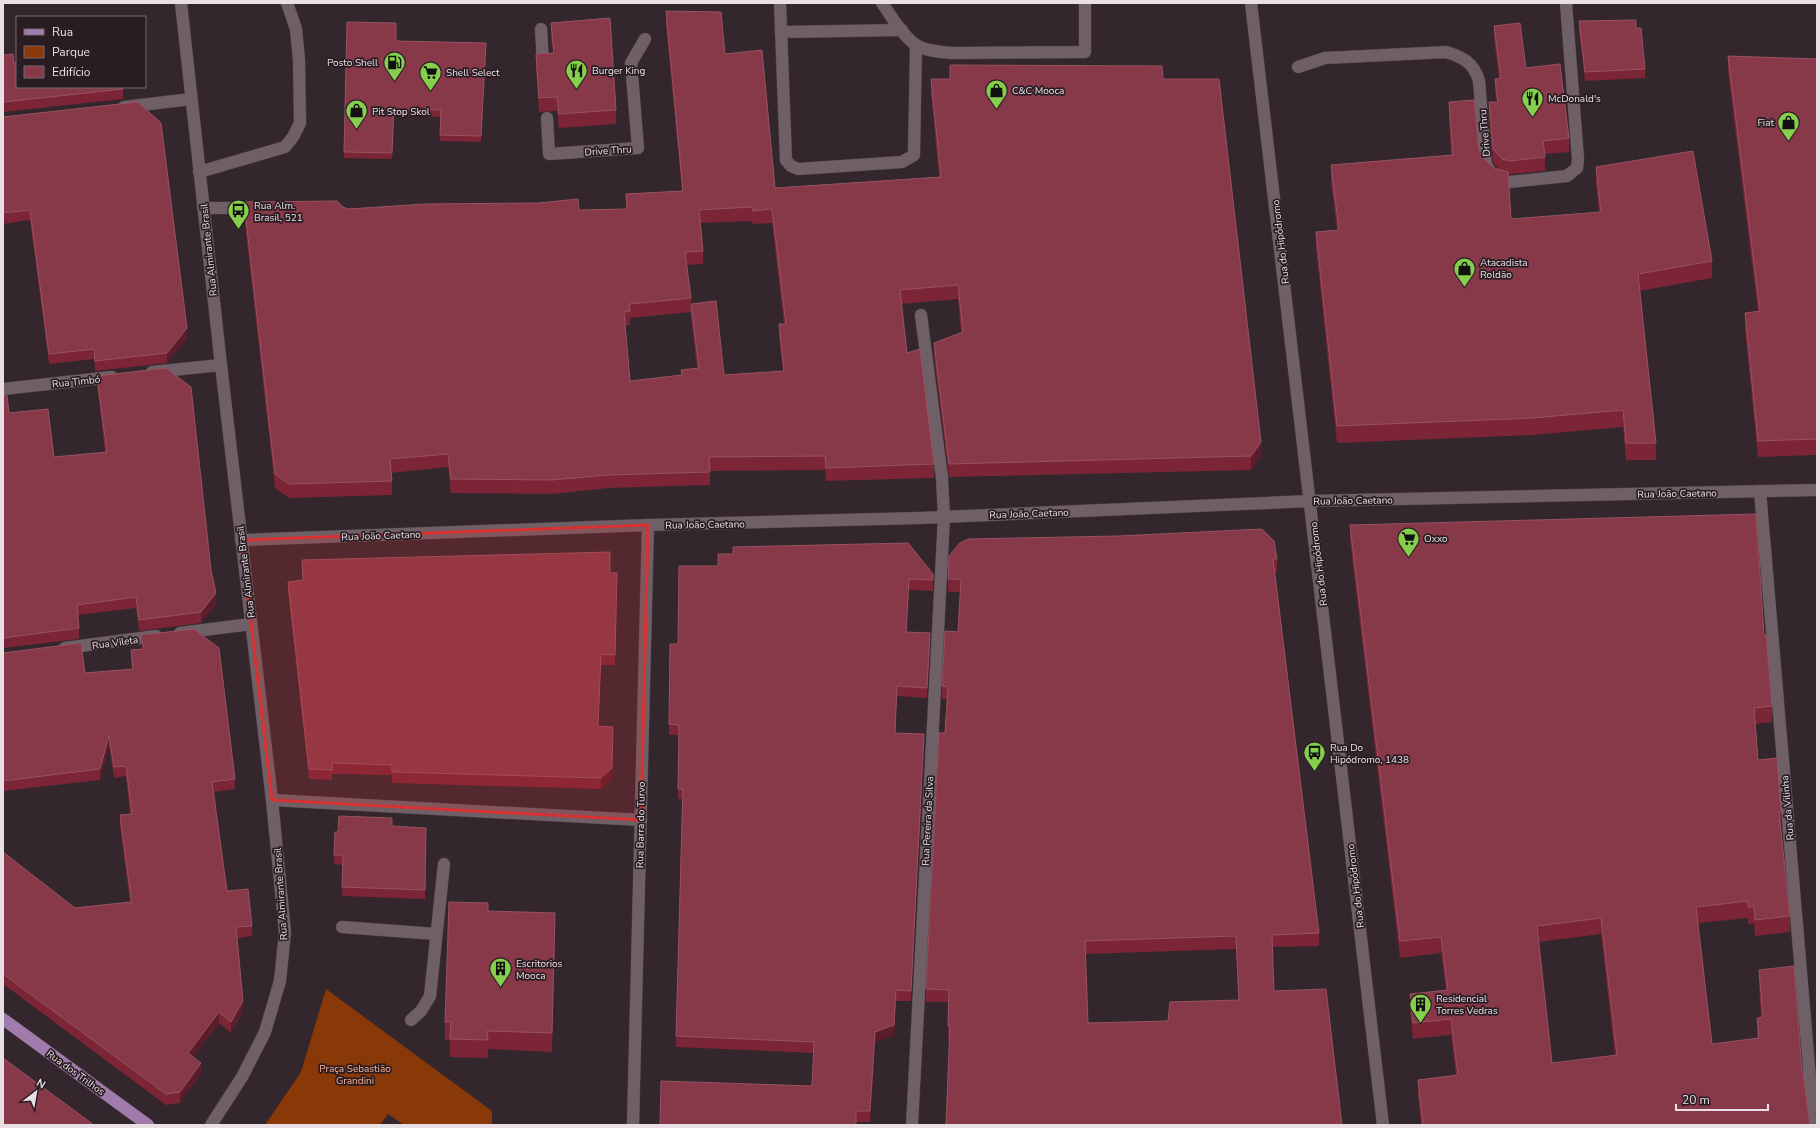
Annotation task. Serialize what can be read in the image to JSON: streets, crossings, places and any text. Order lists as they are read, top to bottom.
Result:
{
  "streets": {
    "main road": ["Rua dos Trilhos"],
    "street": [
      "Drive Thru",
      "Rua do Hipódromo",
      "Rua Almirante Brasil",
      "Rua Timbó",
      "Rua João Caetano",
      "Rua Vileta",
      "Rua da Vilinha",
      "Rua Pereira da Silva",
      "Rua Barra do Turvo"
    ]
  },
  "crossings": [
    ["Rua do Hipódromo", "Rua João Caetano"],
    ["Rua Almirante Brasil", "Rua João Caetano"],
    ["Rua Almirante Brasil", "Rua Vileta"],
    ["Rua João Caetano", "Rua da Vilinha"],
    ["Rua João Caetano", "Rua Pereira da Silva"],
    ["Rua João Caetano", "Rua Barra do Turvo"]
  ],
  "parks": ["Praça Sebastião Grandini"],
  "places": {
    "fuel station": ["Posto Shell"],
    "restaurant": ["Burger King", "McDonald's"],
    "supermarket": ["Shell Select", "Oxxo"],
    "shop": [
      "C&C Mooca",
      "Pit Stop Skol",
      "Fiat",
      "Atacadista Roldão"
    ],
    "bus stop": ["Rua Alm. Brasil, 521", "Rua Do Hipódromo, 1438"],
    "building": ["Escritorios Mooca", "Residencial Torres Vedras"]
  },
  "legend": ["Rua", "Parque", "Edifício"],
  "scale_bar": "20 m",
  "north": "top right"
}
